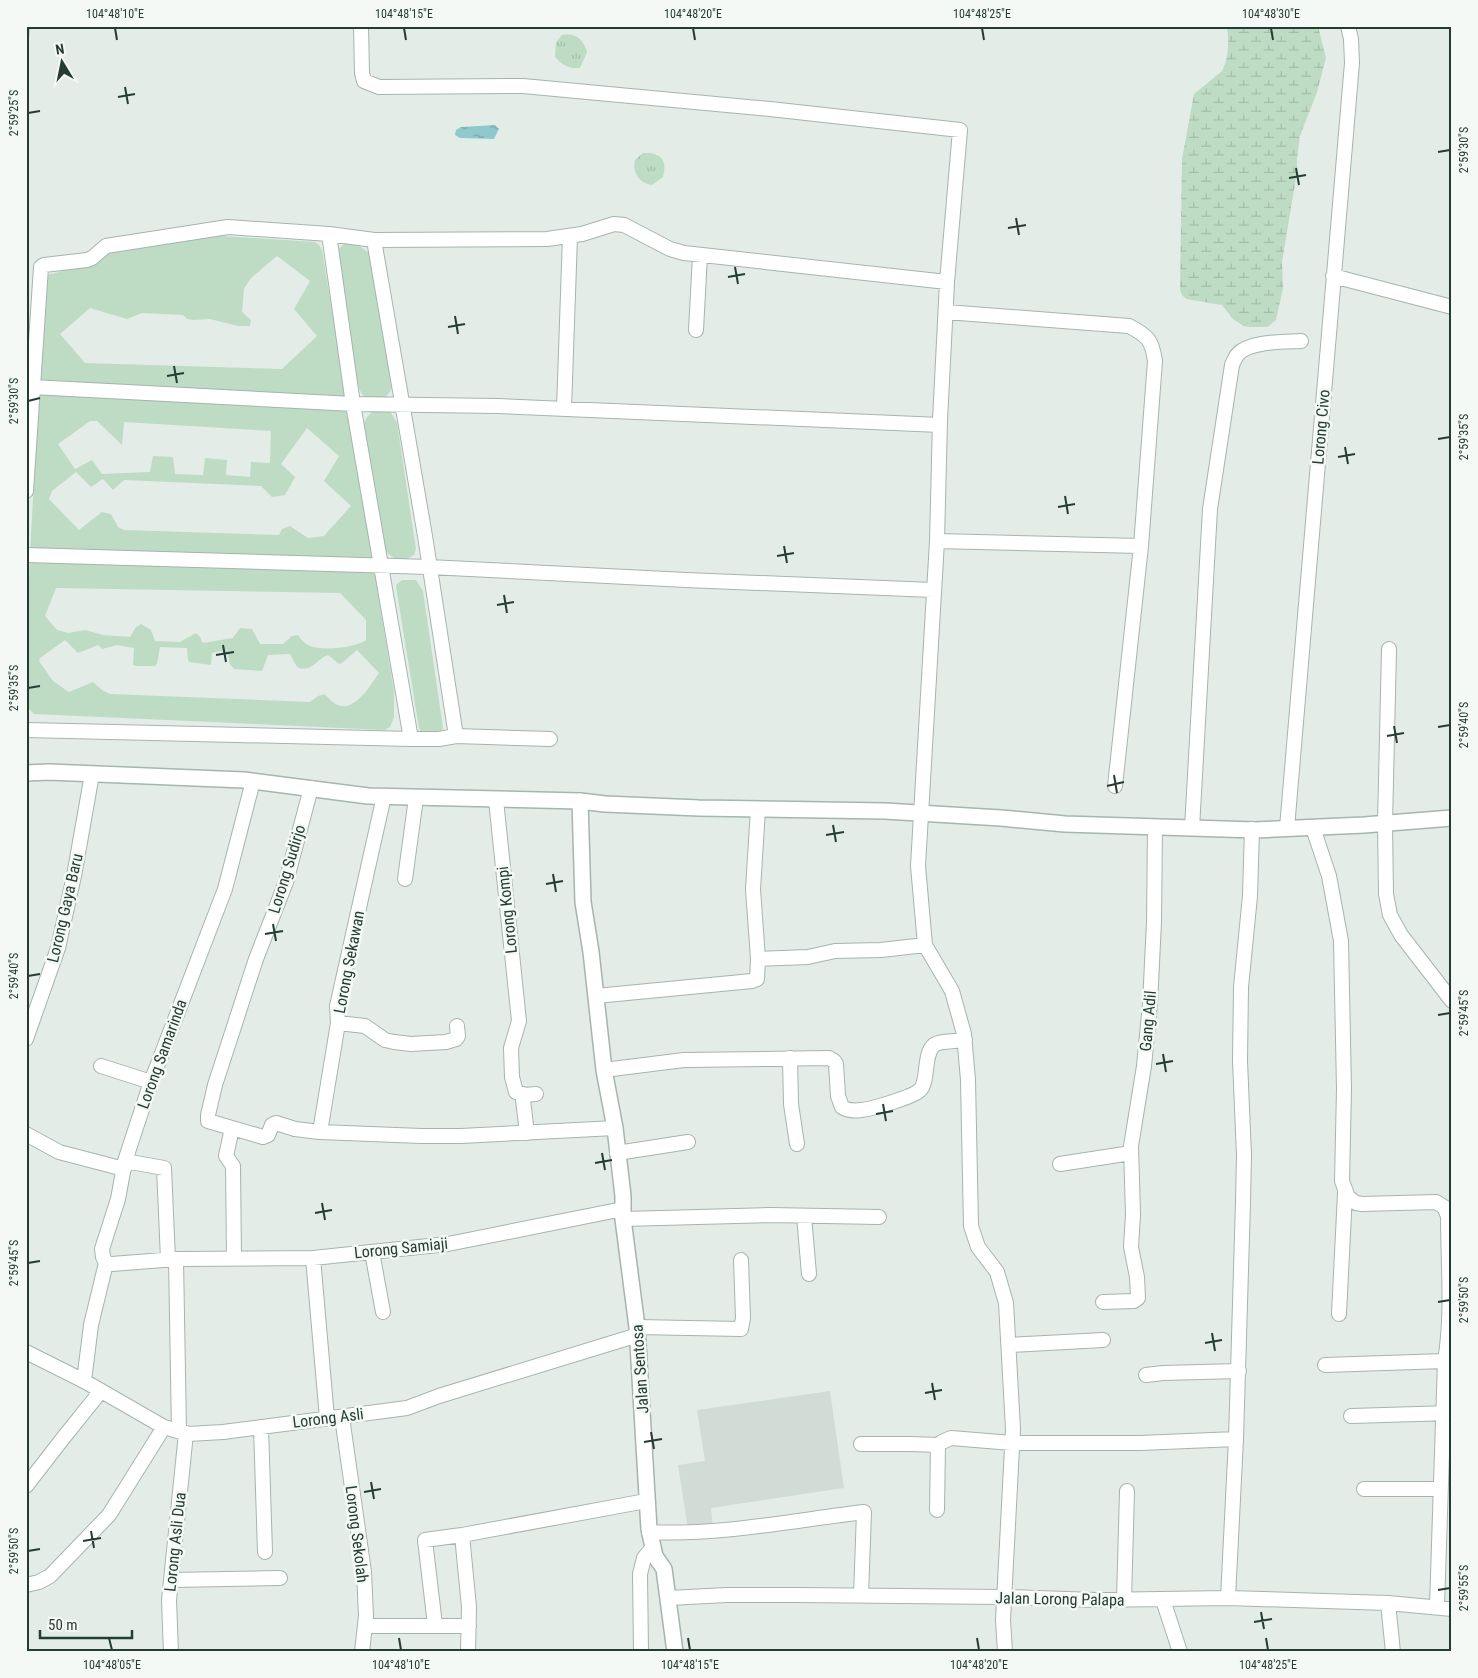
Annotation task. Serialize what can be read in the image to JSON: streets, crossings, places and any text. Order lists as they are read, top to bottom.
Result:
{
  "streets": {
    "main road": ["Jalan Sentosa"],
    "street": [
      "Lorong Civo",
      "Lorong Sudirjo",
      "Lorong Gaya Baru",
      "Lorong Kompi",
      "Lorong Sekawan",
      "Gang Adil",
      "Lorong Samarinda",
      "Lorong Samiaji",
      "Lorong Asli",
      "Lorong Sekolah",
      "Lorong Asli Dua",
      "Jalan Lorong Palapa"
    ]
  },
  "crossings": [
    ["Lorong Samarinda", "Lorong Asli"],
    ["Lorong Samarinda", "Lorong Asli Dua"],
    ["Lorong Samiaji", "Jalan Sentosa"],
    ["Lorong Samiaji", "Lorong Asli Dua"],
    ["Jalan Sentosa", "Lorong Asli"],
    ["Lorong Asli", "Lorong Sekolah"],
    ["Lorong Asli", "Lorong Asli Dua"]
  ],
  "scale_bar": "50 m",
  "north": "top",
  "coordinates": [
    "104°48'10\"E",
    "104°48'15\"E",
    "104°48'20\"E",
    "104°48'25\"E",
    "104°48'30\"E",
    "2°59'25\"S",
    "2°59'30\"S",
    "2°59'35\"S",
    "2°59'40\"S",
    "2°59'45\"S",
    "2°59'50\"S",
    "2°59'55\"S",
    "104°48'05\"E"
  ]
}
